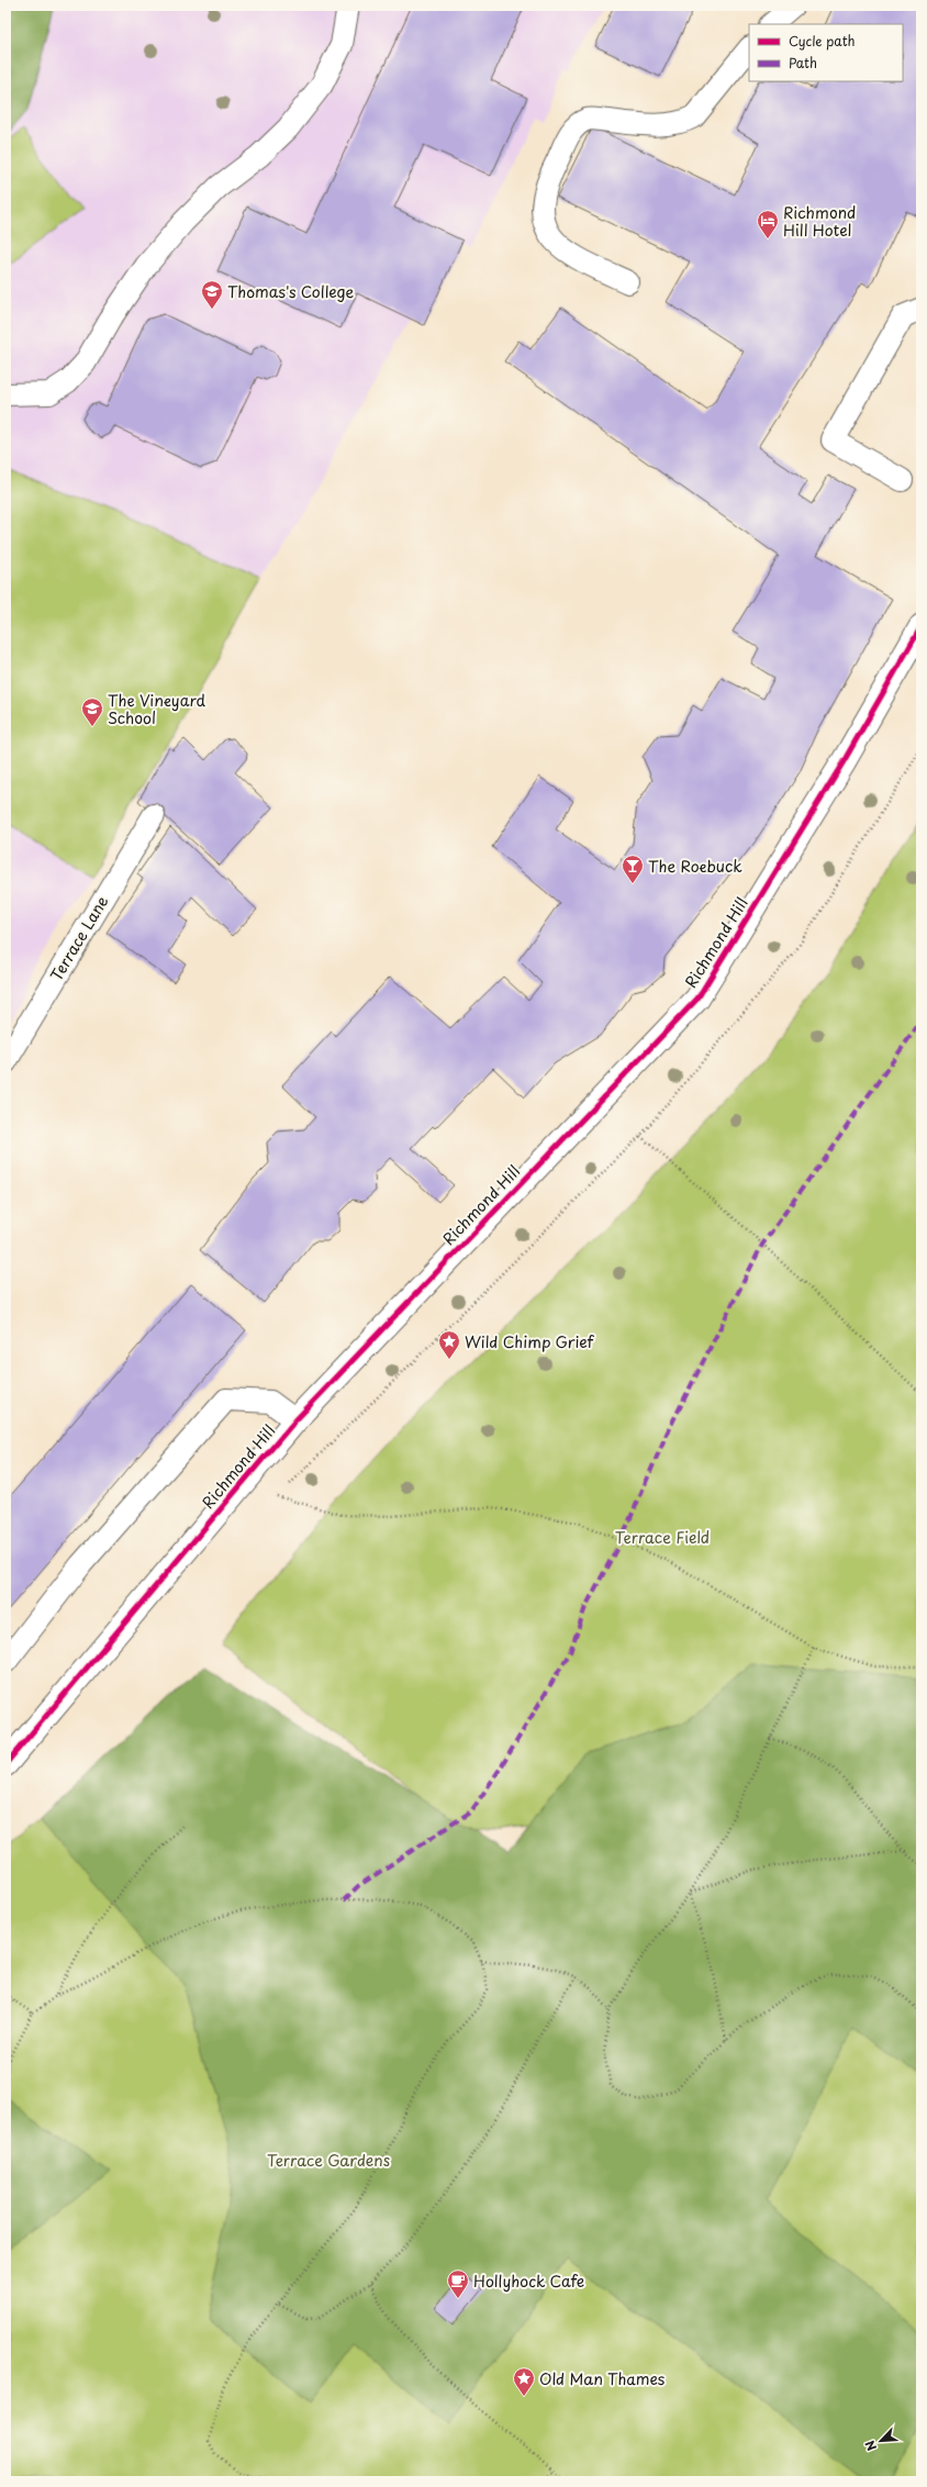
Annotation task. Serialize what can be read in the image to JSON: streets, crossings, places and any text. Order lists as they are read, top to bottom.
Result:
{
  "streets": {
    "main road": ["Richmond Hill"],
    "lane": ["Terrace Lane"]
  },
  "parks": ["Terrace Field", "Terrace Gardens"],
  "places": {
    "hotel": ["Richmond Hill Hotel"],
    "school or university": ["Thomas's College", "The Vineyard School"],
    "bar": ["The Roebuck"],
    "place": ["Wild Chimp Grief", "Old Man Thames"],
    "cafe": ["Hollyhock Cafe"]
  },
  "legend": ["Cycle path", "Path"],
  "north": "bottom left"
}
